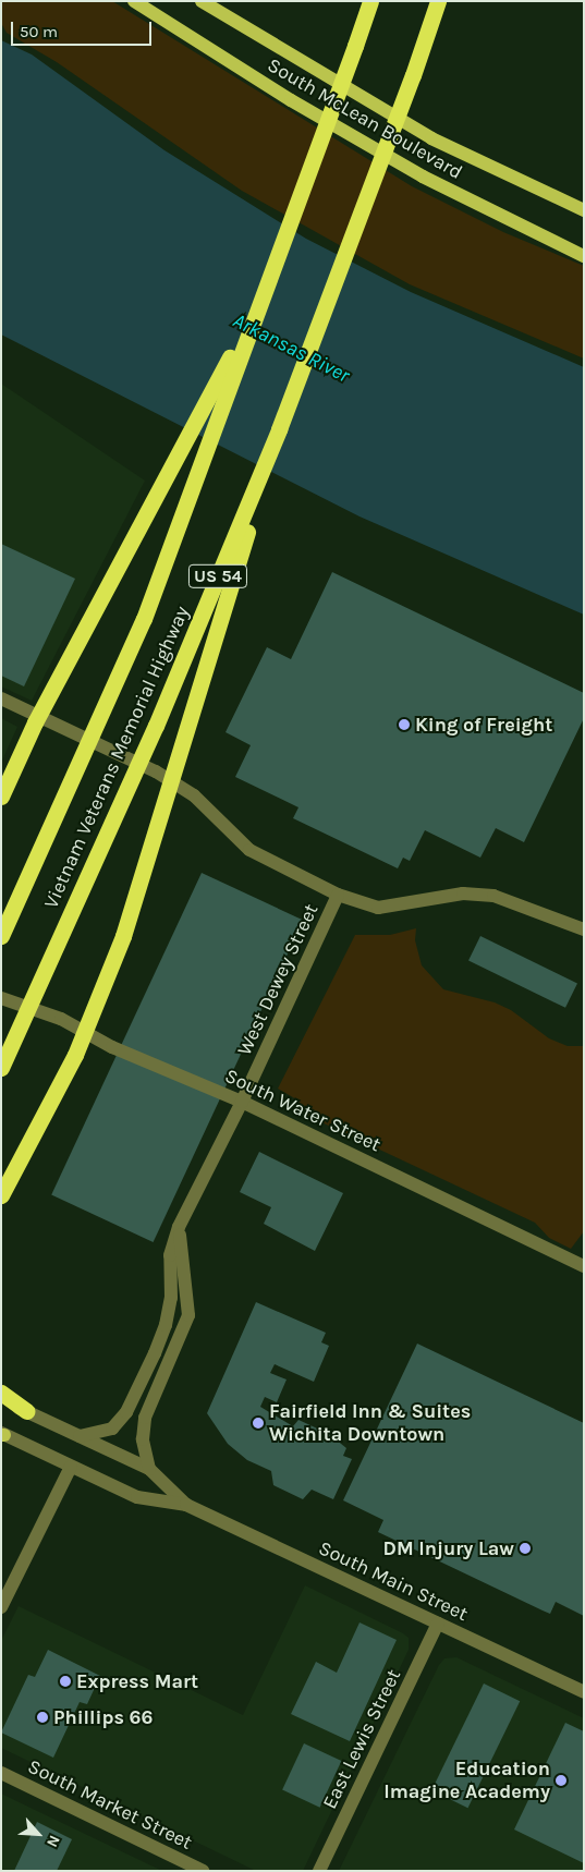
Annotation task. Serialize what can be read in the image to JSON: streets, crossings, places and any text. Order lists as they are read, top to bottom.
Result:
{
  "streets": {
    "highway": ["US 54", "Vietnam Veterans Memorial Highway"],
    "main road": ["South McLean Boulevard"],
    "street": [
      "West Dewey Street",
      "South Water Street",
      "South Main Street",
      "East Lewis Street",
      "South Market Street"
    ]
  },
  "crossings": [
    ["West Dewey Street", "South Water Street"],
    ["West Dewey Street", "South Main Street"],
    ["South Main Street", "East Lewis Street"]
  ],
  "water": ["Arkansas River"],
  "places": [
    "King of Freight",
    "Fairfield Inn & Suites Wichita Downtown",
    "DM Injury Law",
    "Express Mart",
    "Phillips 66",
    "Education Imagine Academy"
  ],
  "scale_bar": "50 m",
  "north": "bottom right"
}
